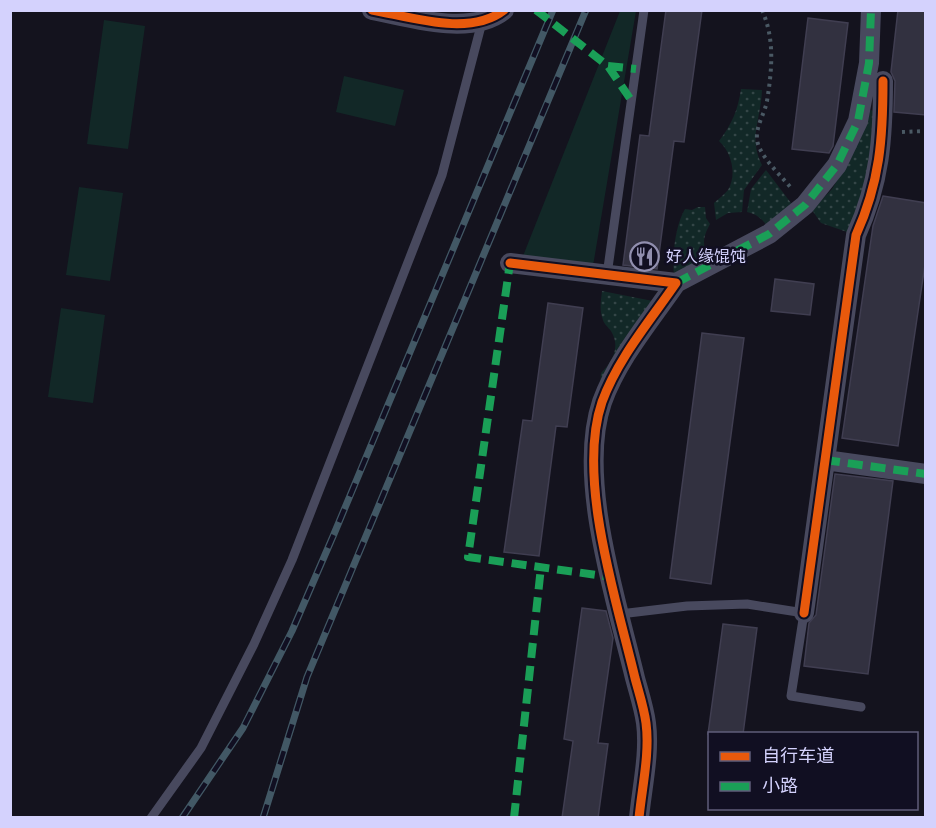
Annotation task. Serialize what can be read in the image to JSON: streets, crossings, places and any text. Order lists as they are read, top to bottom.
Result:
{
  "places": {
    "restaurant": ["好人缘馄饨"]
  },
  "legend": ["自行车道", "小路"]
}
